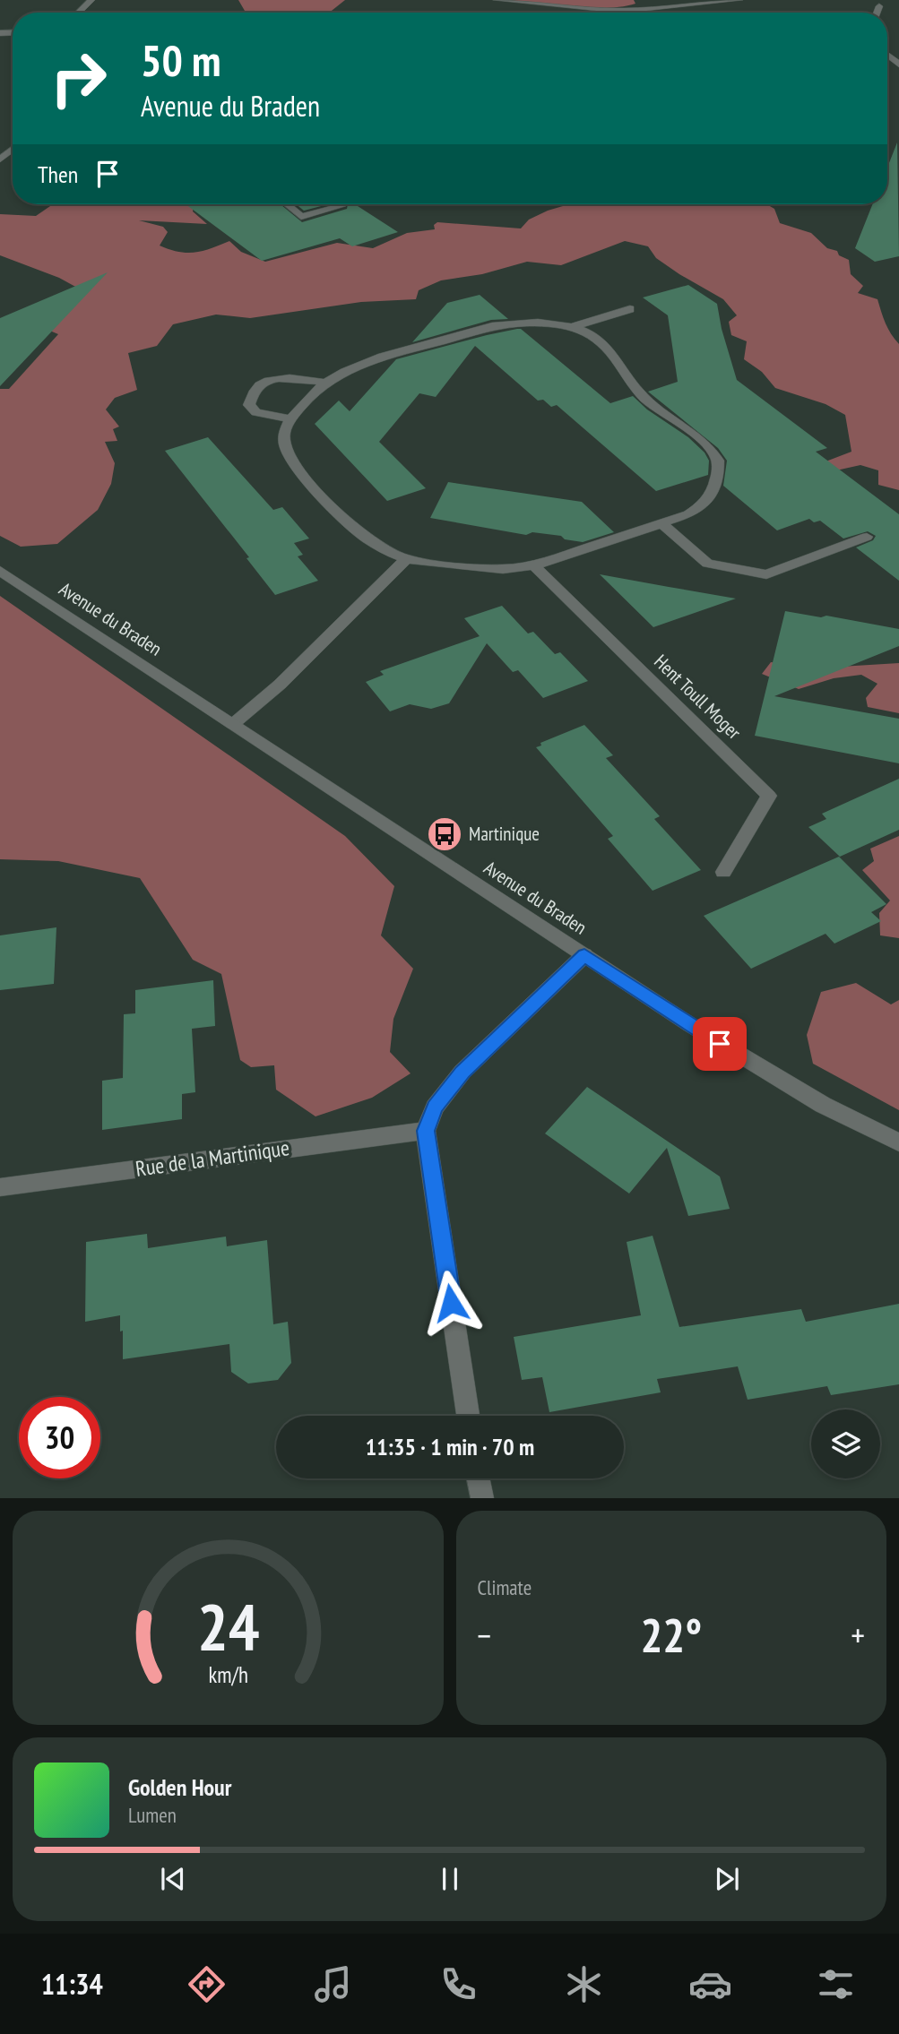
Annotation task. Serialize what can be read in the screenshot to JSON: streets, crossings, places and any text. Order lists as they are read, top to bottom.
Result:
{
  "streets": {
    "street": ["Avenue du Braden", "Hent Toull Moger", "Rue de la Martinique"]
  },
  "places": {
    "bus stop": ["Martinique"]
  },
  "page": {
    "turn": ["50 m", "Avenue du Braden"],
    "then": "Then",
    "limit": "30",
    "trip": "11:35 · 1 min · 70 m",
    "tile": "Climate",
    "heat": ["−", "22°", "+"],
    "song": ["Golden Hour", "Lumen"],
    "tabs": "11:34",
    "gauge": ["24", "km/h"]
  }
}
